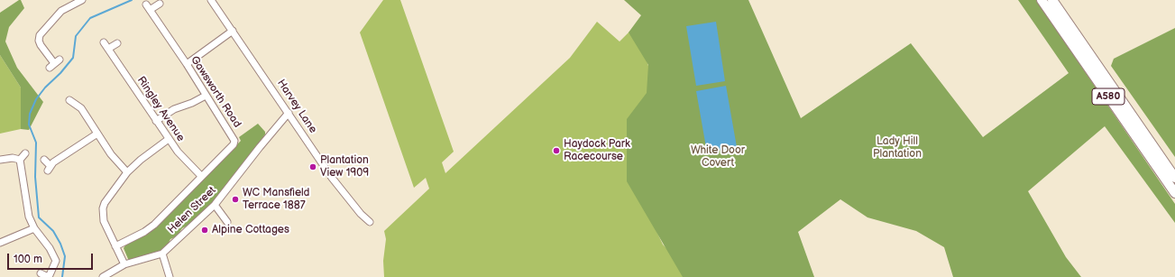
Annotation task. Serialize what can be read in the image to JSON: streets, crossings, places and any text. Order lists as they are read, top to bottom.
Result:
{
  "streets": {
    "highway": ["A580"],
    "street": [
      "Gawsworth Road",
      "Harvey Lane",
      "Ringley Avenue",
      "Helen Street"
    ]
  },
  "crossings": [
    ["Gawsworth Road", "Ringley Avenue"],
    ["Harvey Lane", "Helen Street"]
  ],
  "parks": ["Lady Hill Plantation", "White Door Covert"],
  "places": [
    "Haydock Park Racecourse",
    "Plantation View 1909",
    "WC Mansfield Terrace 1887",
    "Alpine Cottages"
  ],
  "scale_bar": "100 m"
}
